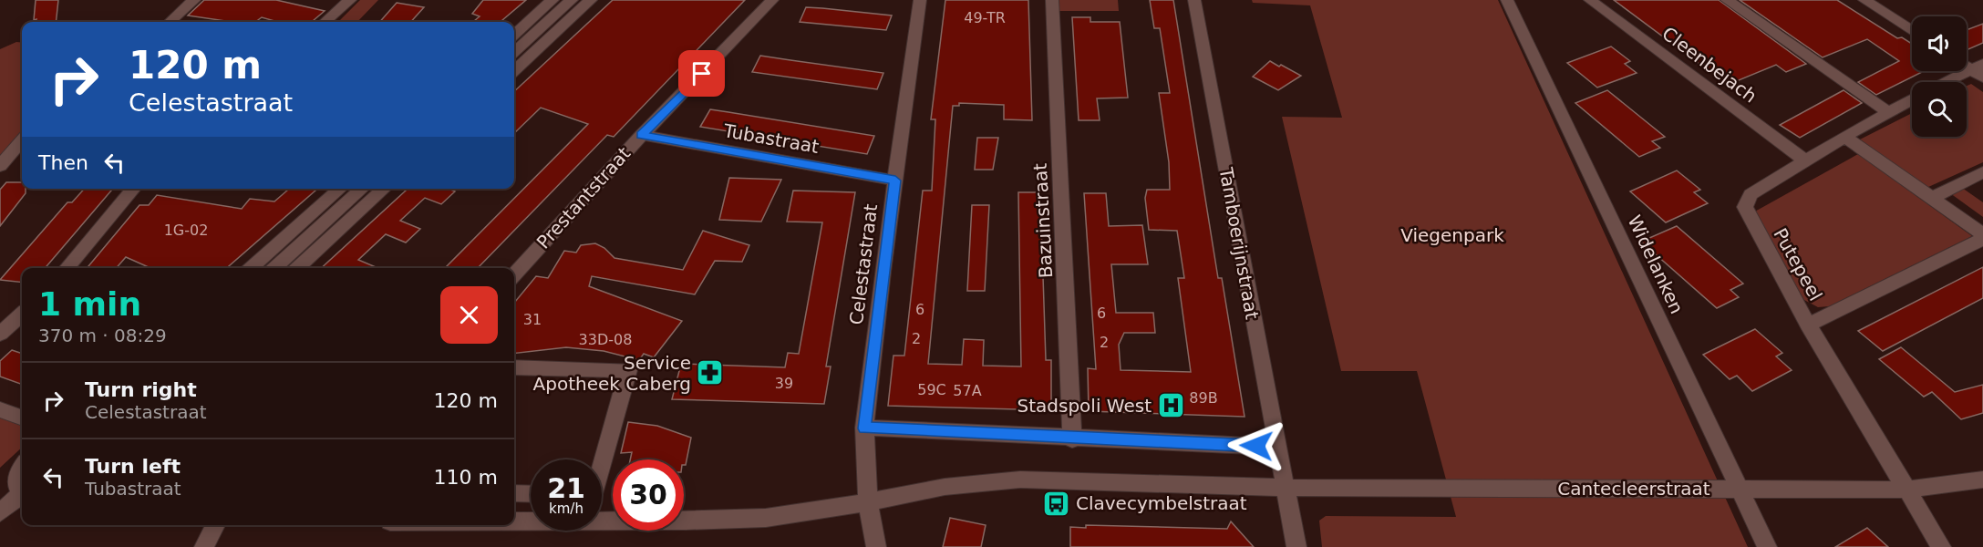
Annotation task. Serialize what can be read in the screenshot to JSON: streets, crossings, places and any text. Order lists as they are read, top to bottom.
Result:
{
  "streets": {
    "street": [
      "Cleenbejach",
      "Tubastraat",
      "Prestantstraat",
      "Bazuinstraat",
      "Tamboerijnstraat",
      "Celestastraat",
      "Widelanken",
      "Putepeel",
      "Cantecleerstraat"
    ]
  },
  "crossings": [
    ["Cleenbejach", "Putepeel"],
    ["Tubastraat", "Prestantstraat"],
    ["Tubastraat", "Celestastraat"],
    ["Tamboerijnstraat", "Cantecleerstraat"],
    ["Widelanken", "Cantecleerstraat"]
  ],
  "parks": ["Viegenpark"],
  "places": {
    "pharmacy": ["Service Apotheek Caberg"],
    "hospital": ["Stadspoli West"],
    "bus stop": ["Clavecymbelstraat"]
  },
  "house_numbers": [
    "49-TR",
    "1G-02",
    "6",
    "6",
    "31",
    "2",
    "33D-08",
    "2",
    "39",
    "59C",
    "57A",
    "89B"
  ],
  "page": {
    "turn": ["120 m", "Celestastraat"],
    "then": "Then",
    "heading": ["1 min", "370 m · 08:29"],
    "list": [
      {
        "name": "Turn right",
        "note": "Celestastraat",
        "value": "120 m"
      },
      {
        "name": "Turn left",
        "note": "Tubastraat",
        "value": "110 m"
      }
    ],
    "speed": "21 km/h",
    "limit": "30"
  }
}
